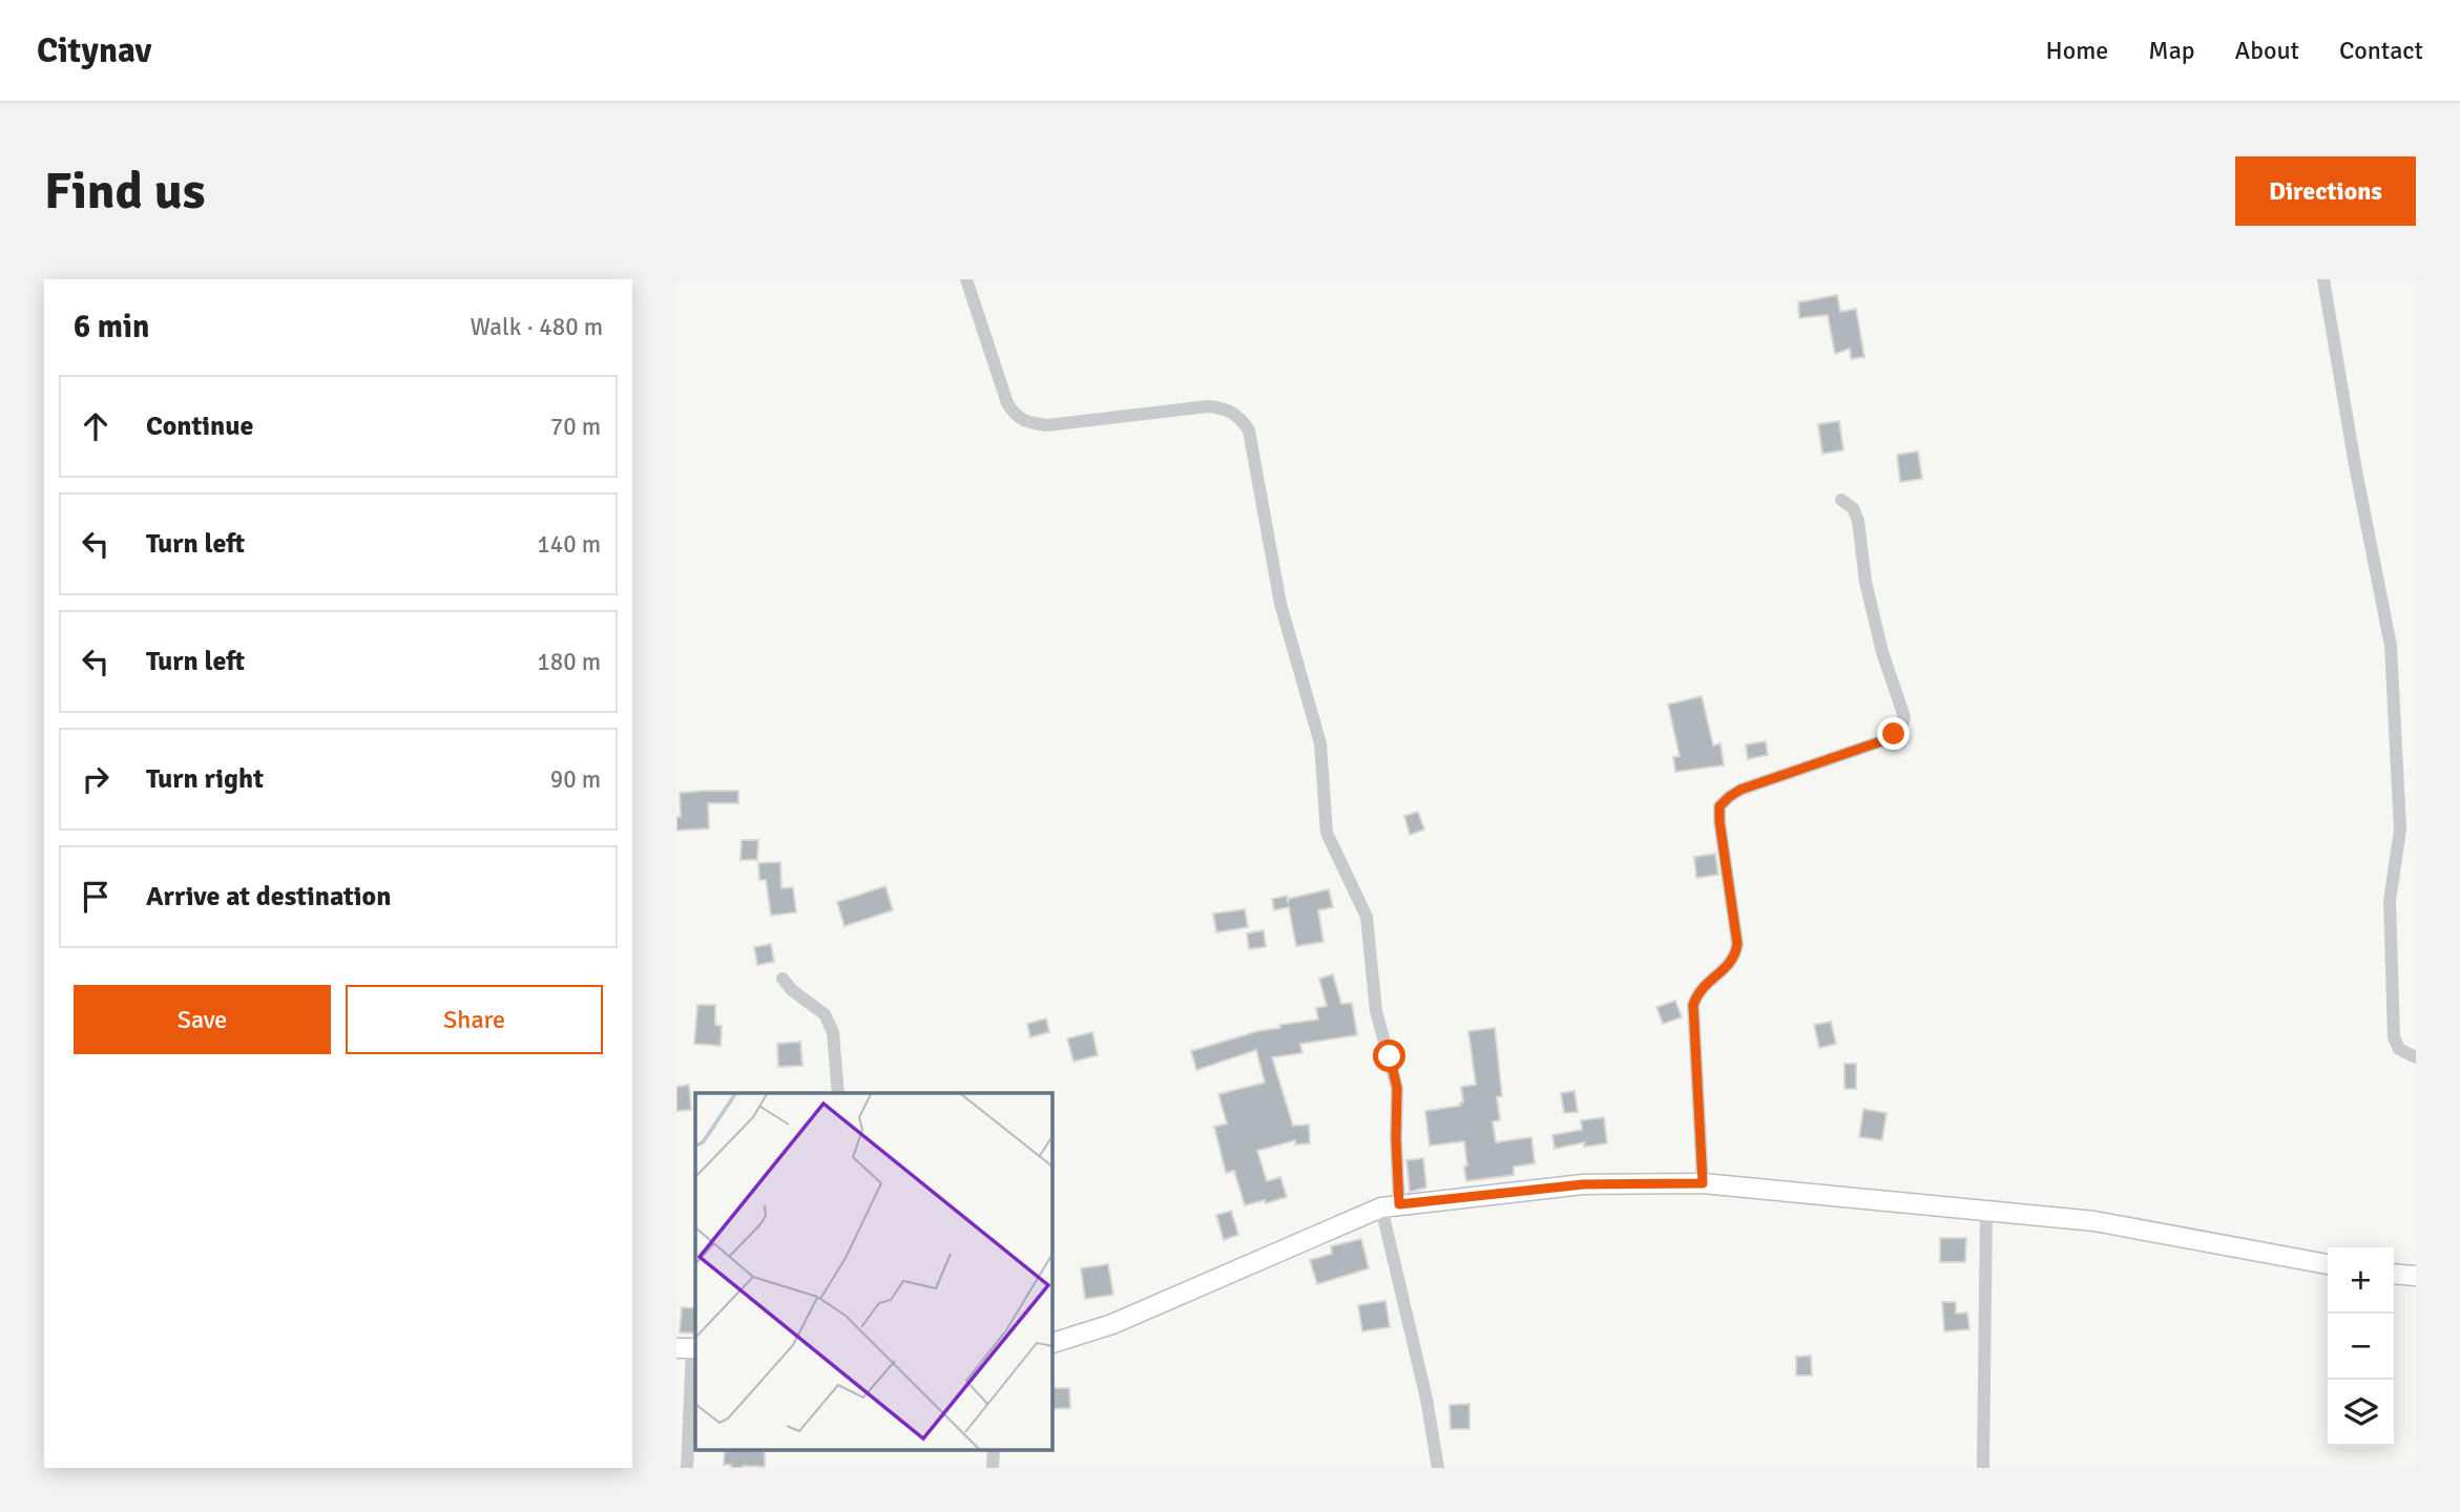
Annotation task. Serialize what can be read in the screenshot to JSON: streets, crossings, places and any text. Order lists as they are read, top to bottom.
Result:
{
  "page": {
    "header": "Citynav",
    "nav": [
      "Home",
      "Map",
      "About",
      "Contact"
    ],
    "buttons": [
      "Directions",
      ["Save", "Share"]
    ],
    "title": "Find us",
    "heading": ["6 min", "Walk · 480 m"],
    "list": [
      ["Continue", "70 m"],
      ["Turn left", "140 m"],
      ["Turn left", "180 m"],
      ["Turn right", "90 m"],
      "Arrive at destination"
    ],
    "map_buttons": ["+", "−"]
  }
}
